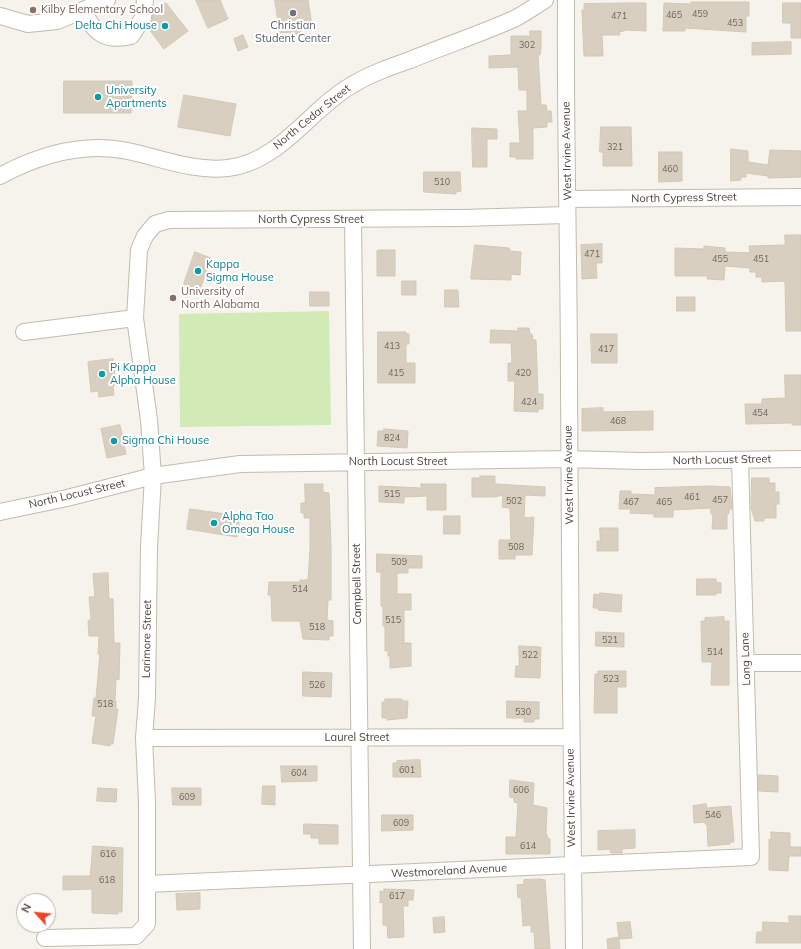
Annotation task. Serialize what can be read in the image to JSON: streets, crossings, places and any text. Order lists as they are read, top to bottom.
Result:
{
  "streets": {
    "street": [
      "North Cedar Street",
      "West Irvine Avenue",
      "North Cypress Street",
      "North Locust Street",
      "Campbell Street",
      "Larimore Street",
      "Long Lane",
      "Laurel Street",
      "Westmoreland Avenue"
    ]
  },
  "crossings": [
    ["West Irvine Avenue", "North Cypress Street"],
    ["West Irvine Avenue", "North Locust Street"],
    ["West Irvine Avenue", "Laurel Street"],
    ["West Irvine Avenue", "Westmoreland Avenue"],
    ["North Cypress Street", "Campbell Street"],
    ["North Cypress Street", "Larimore Street"],
    ["North Locust Street", "Campbell Street"],
    ["North Locust Street", "Larimore Street"],
    ["North Locust Street", "Long Lane"],
    ["Campbell Street", "Laurel Street"],
    ["Campbell Street", "Westmoreland Avenue"],
    ["Larimore Street", "Laurel Street"],
    ["Larimore Street", "Westmoreland Avenue"],
    ["Long Lane", "Westmoreland Avenue"]
  ],
  "places": [
    "Kilby Elementary School",
    "Christian Student Center",
    "Delta Chi House",
    "University Apartments",
    "Kappa Sigma House",
    "University of North Alabama",
    "Pi Kappa Alpha House",
    "Sigma Chi House",
    "Alpha Tao Omega House"
  ],
  "house_numbers": [
    "459",
    "465",
    "471",
    "453",
    "302",
    "321",
    "460",
    "510",
    "471",
    "455",
    "451",
    "413",
    "417",
    "415",
    "420",
    "424",
    "454",
    "468",
    "824",
    "515",
    "461",
    "457",
    "502",
    "467",
    "465",
    "508",
    "509",
    "514",
    "515",
    "518",
    "521",
    "514",
    "522",
    "523",
    "526",
    "518",
    "530",
    "601",
    "604",
    "606",
    "609",
    "546",
    "609",
    "614",
    "616",
    "618",
    "617"
  ],
  "north": "top left"
}
